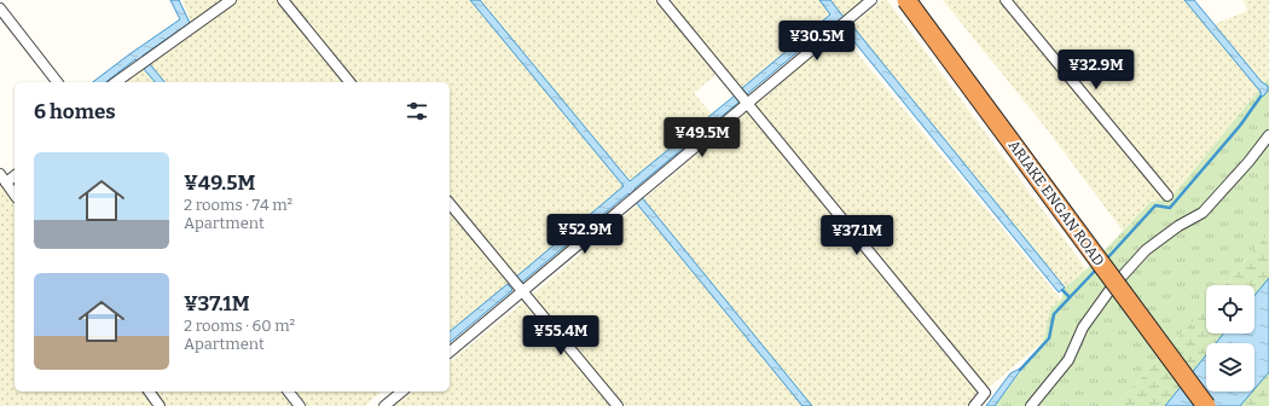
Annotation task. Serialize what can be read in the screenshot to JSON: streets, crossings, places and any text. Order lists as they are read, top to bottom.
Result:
{
  "streets": {
    "highway": ["ARIAKE ENGAN ROAD"]
  },
  "page": {
    "price": [
      "¥30.5M",
      "¥32.9M",
      "¥49.5M",
      "¥52.9M",
      "¥37.1M",
      "¥55.4M"
    ],
    "heading": "6 homes",
    "list": [
      {
        "name": "¥49.5M",
        "note": "2 rooms · 74 m² · Apartment"
      },
      {
        "name": "¥37.1M",
        "note": "2 rooms · 60 m² · Apartment"
      }
    ]
  }
}
